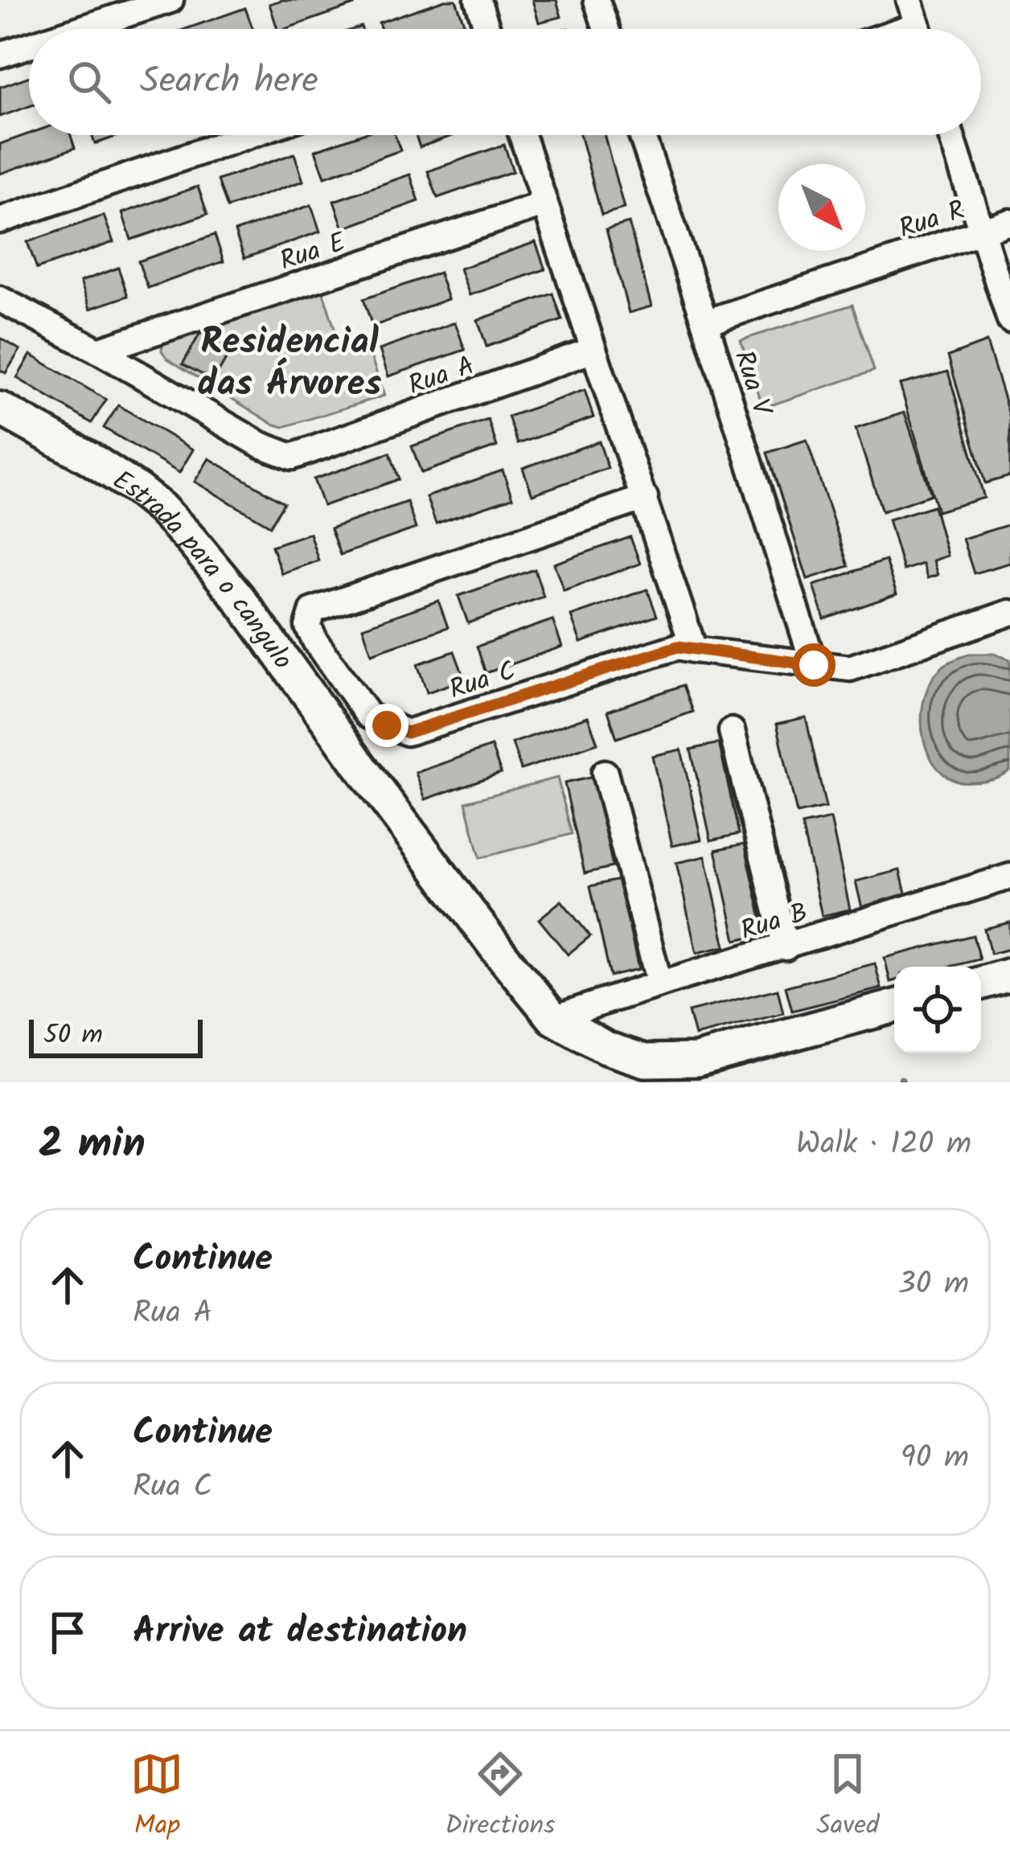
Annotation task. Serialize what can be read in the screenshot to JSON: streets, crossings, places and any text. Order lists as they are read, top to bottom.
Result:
{
  "streets": {
    "street": [
      "Rua R",
      "Rua E",
      "Rua A",
      "Rua V",
      "Estrada para o cangulo",
      "Rua C",
      "Rua B"
    ]
  },
  "crossings": [
    ["Rua R", "Rua V"],
    ["Rua E", "Rua A"],
    ["Estrada para o cangulo", "Rua B"]
  ],
  "districts": ["Residencial das Árvores"],
  "scale_bar": "50 m",
  "north": "bottom right",
  "page": {
    "search": "Search here",
    "scale": "50 m",
    "heading": ["2 min", "Walk · 120 m"],
    "list": [
      ["Continue", "Rua A", "30 m"],
      ["Continue", "Rua C", "90 m"],
      "Arrive at destination"
    ],
    "nav": ["Map", "Directions", "Saved"]
  }
}
